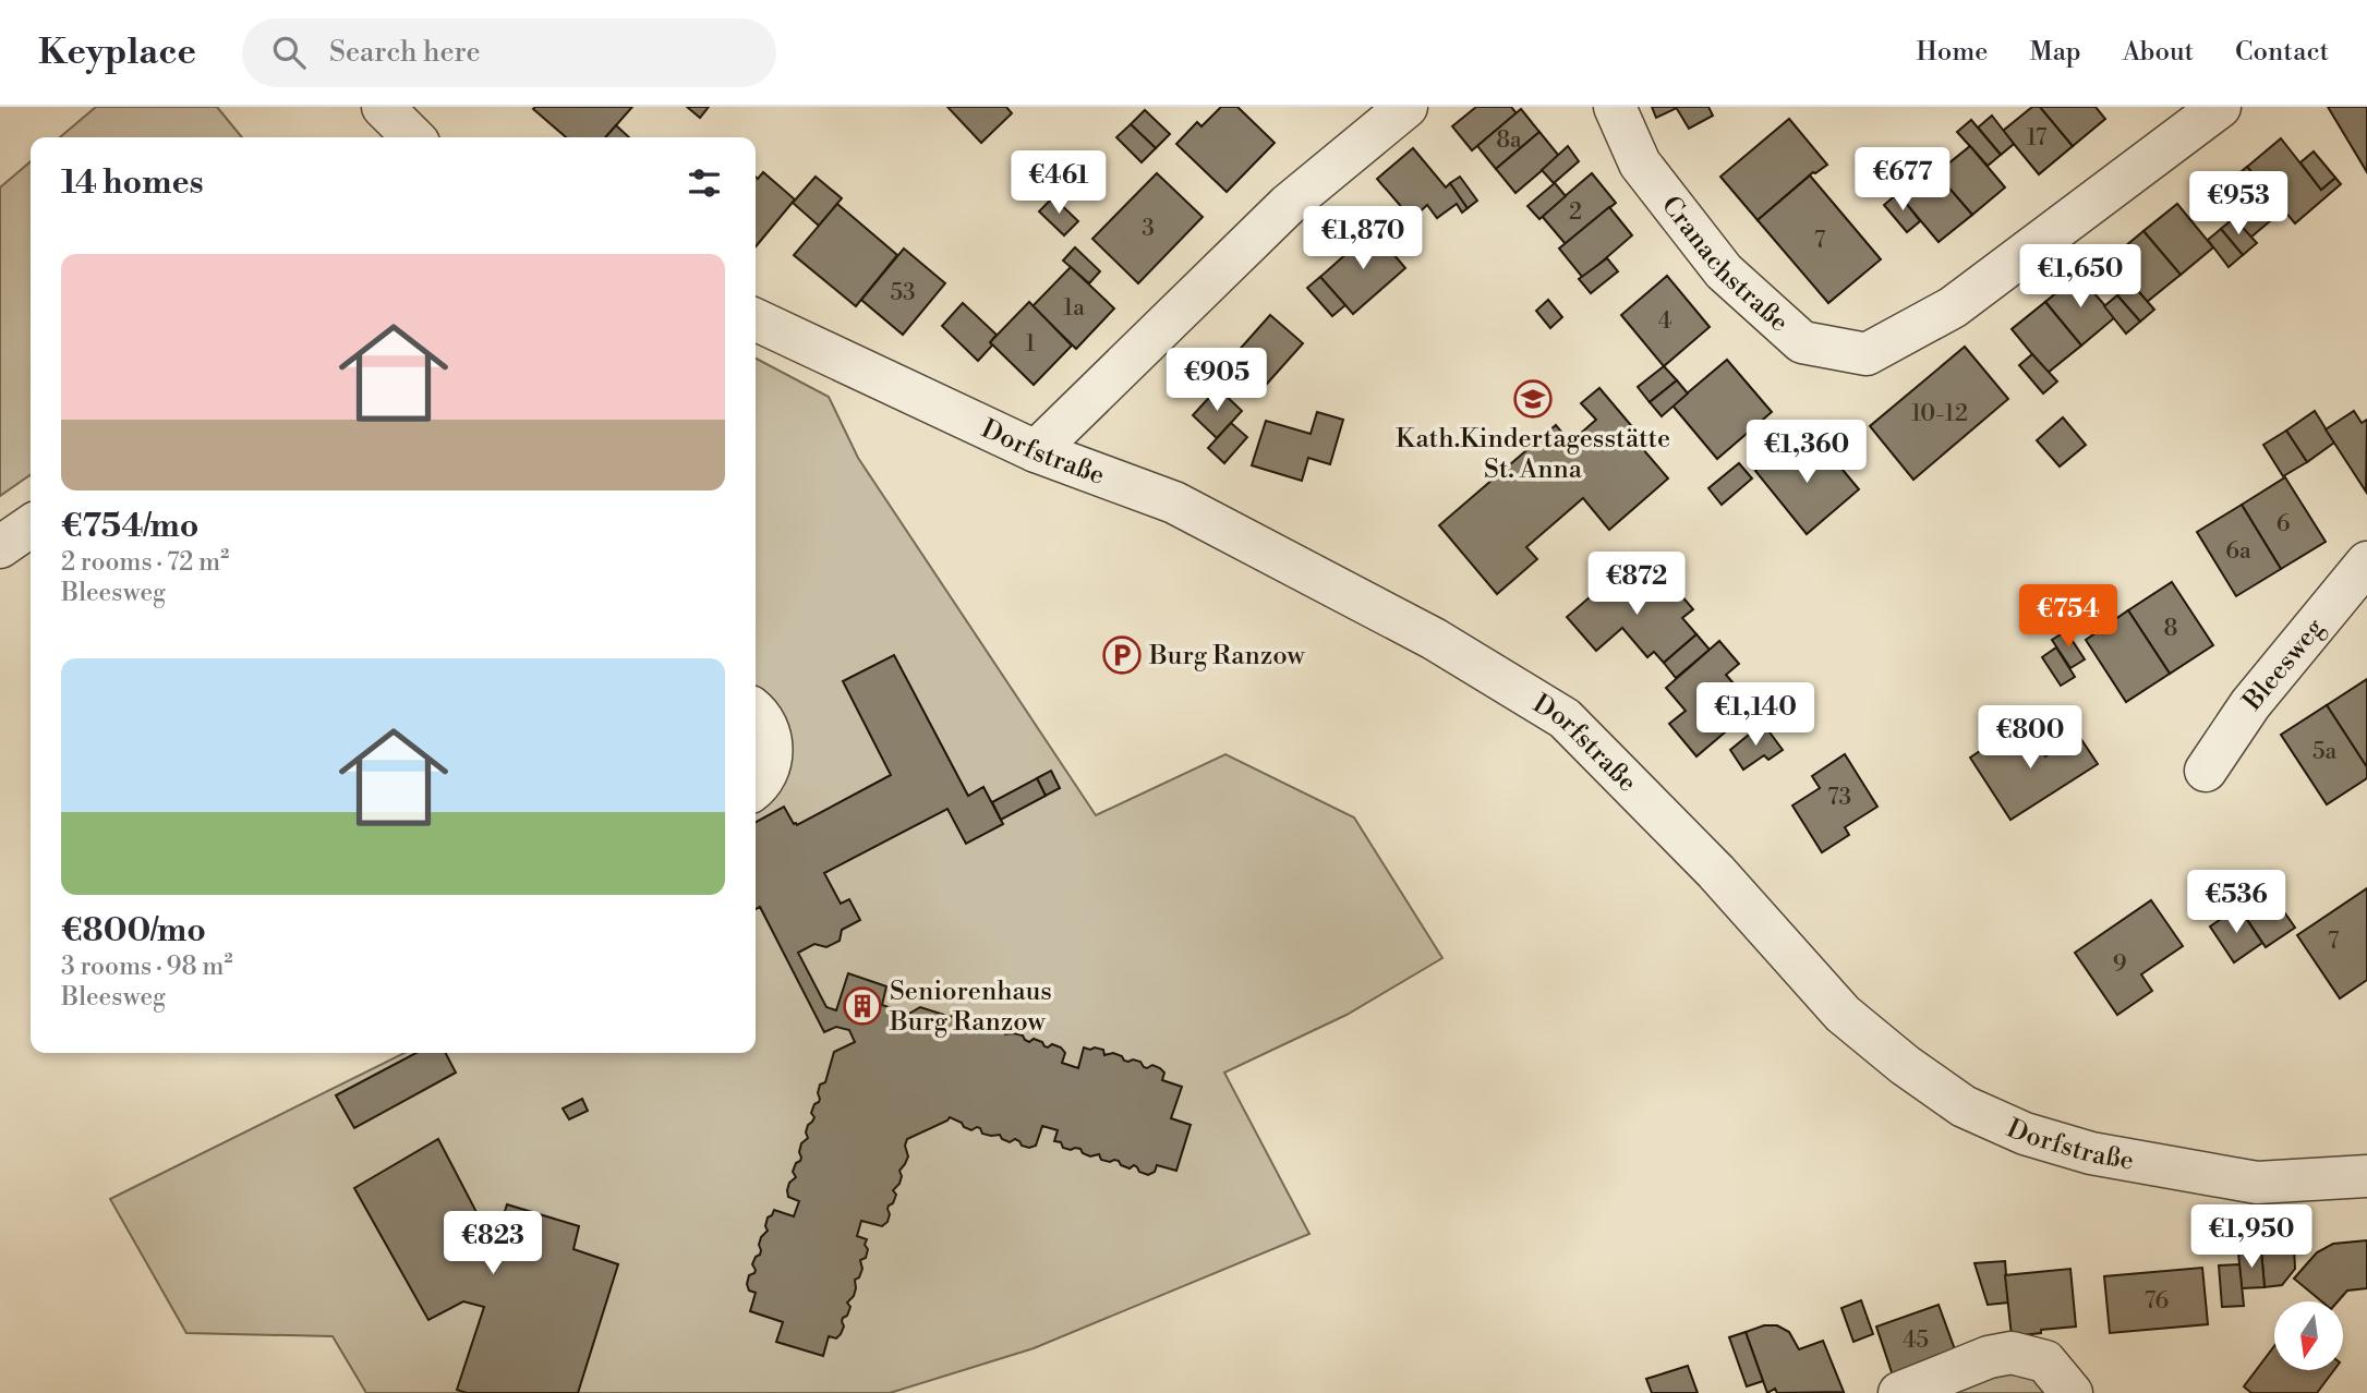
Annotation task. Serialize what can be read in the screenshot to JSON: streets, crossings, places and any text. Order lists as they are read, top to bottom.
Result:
{
  "streets": {
    "street": ["Cranachstraße", "Dorfstraße", "Bleesweg"]
  },
  "places": {
    "school or university": ["Kath.Kindertagesstätte St. Anna"],
    "parking": ["Burg Ranzow"],
    "building": ["Seniorenhaus Burg Ranzow"]
  },
  "house_numbers": [
    "17",
    "8a",
    "2",
    "3",
    "7",
    "53",
    "1a",
    "4",
    "1",
    "10-12",
    "6",
    "6a",
    "8",
    "5a",
    "73",
    "7",
    "9",
    "76",
    "45"
  ],
  "north": "bottom",
  "page": {
    "header": "Keyplace",
    "search": "Search here",
    "nav": [
      "Home",
      "Map",
      "About",
      "Contact"
    ],
    "heading": "14 homes",
    "price": [
      "€677",
      "€461",
      "€953",
      "€1,870",
      "€1,650",
      "€905",
      "€1,360",
      "€872",
      "€754",
      "€1,140",
      "€800",
      "€536",
      "€1,950",
      "€823"
    ],
    "list": [
      {
        "name": "€754/mo",
        "note": "2 rooms · 72 m² · Bleesweg"
      },
      {
        "name": "€800/mo",
        "note": "3 rooms · 98 m² · Bleesweg"
      }
    ]
  }
}
